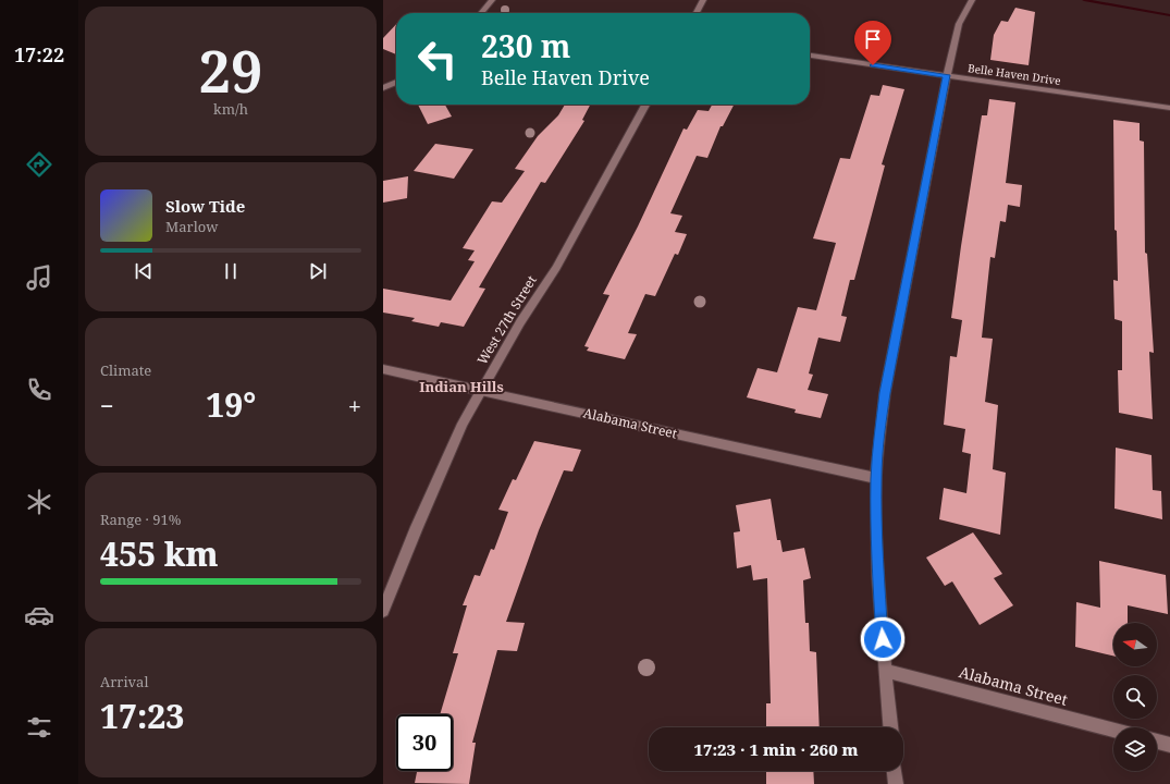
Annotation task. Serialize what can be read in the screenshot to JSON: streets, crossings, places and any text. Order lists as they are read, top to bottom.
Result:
{
  "streets": {
    "street": ["Belle Haven Drive", "West 27th Street", "Alabama Street"]
  },
  "crossings": [
    ["West 27th Street", "Alabama Street"]
  ],
  "districts": ["Indian Hills"],
  "north": "left",
  "page": {
    "tabs": "17:22",
    "tile": [
      ["29", "km/h"],
      "Climate",
      ["Range · 91%", "455 km"],
      ["Arrival", "17:23"]
    ],
    "turn": ["230 m", "Belle Haven Drive"],
    "song": ["Slow Tide", "Marlow"],
    "heat": ["−", "19°", "+"],
    "limit": "30",
    "trip": "17:23 · 1 min · 260 m"
  }
}
